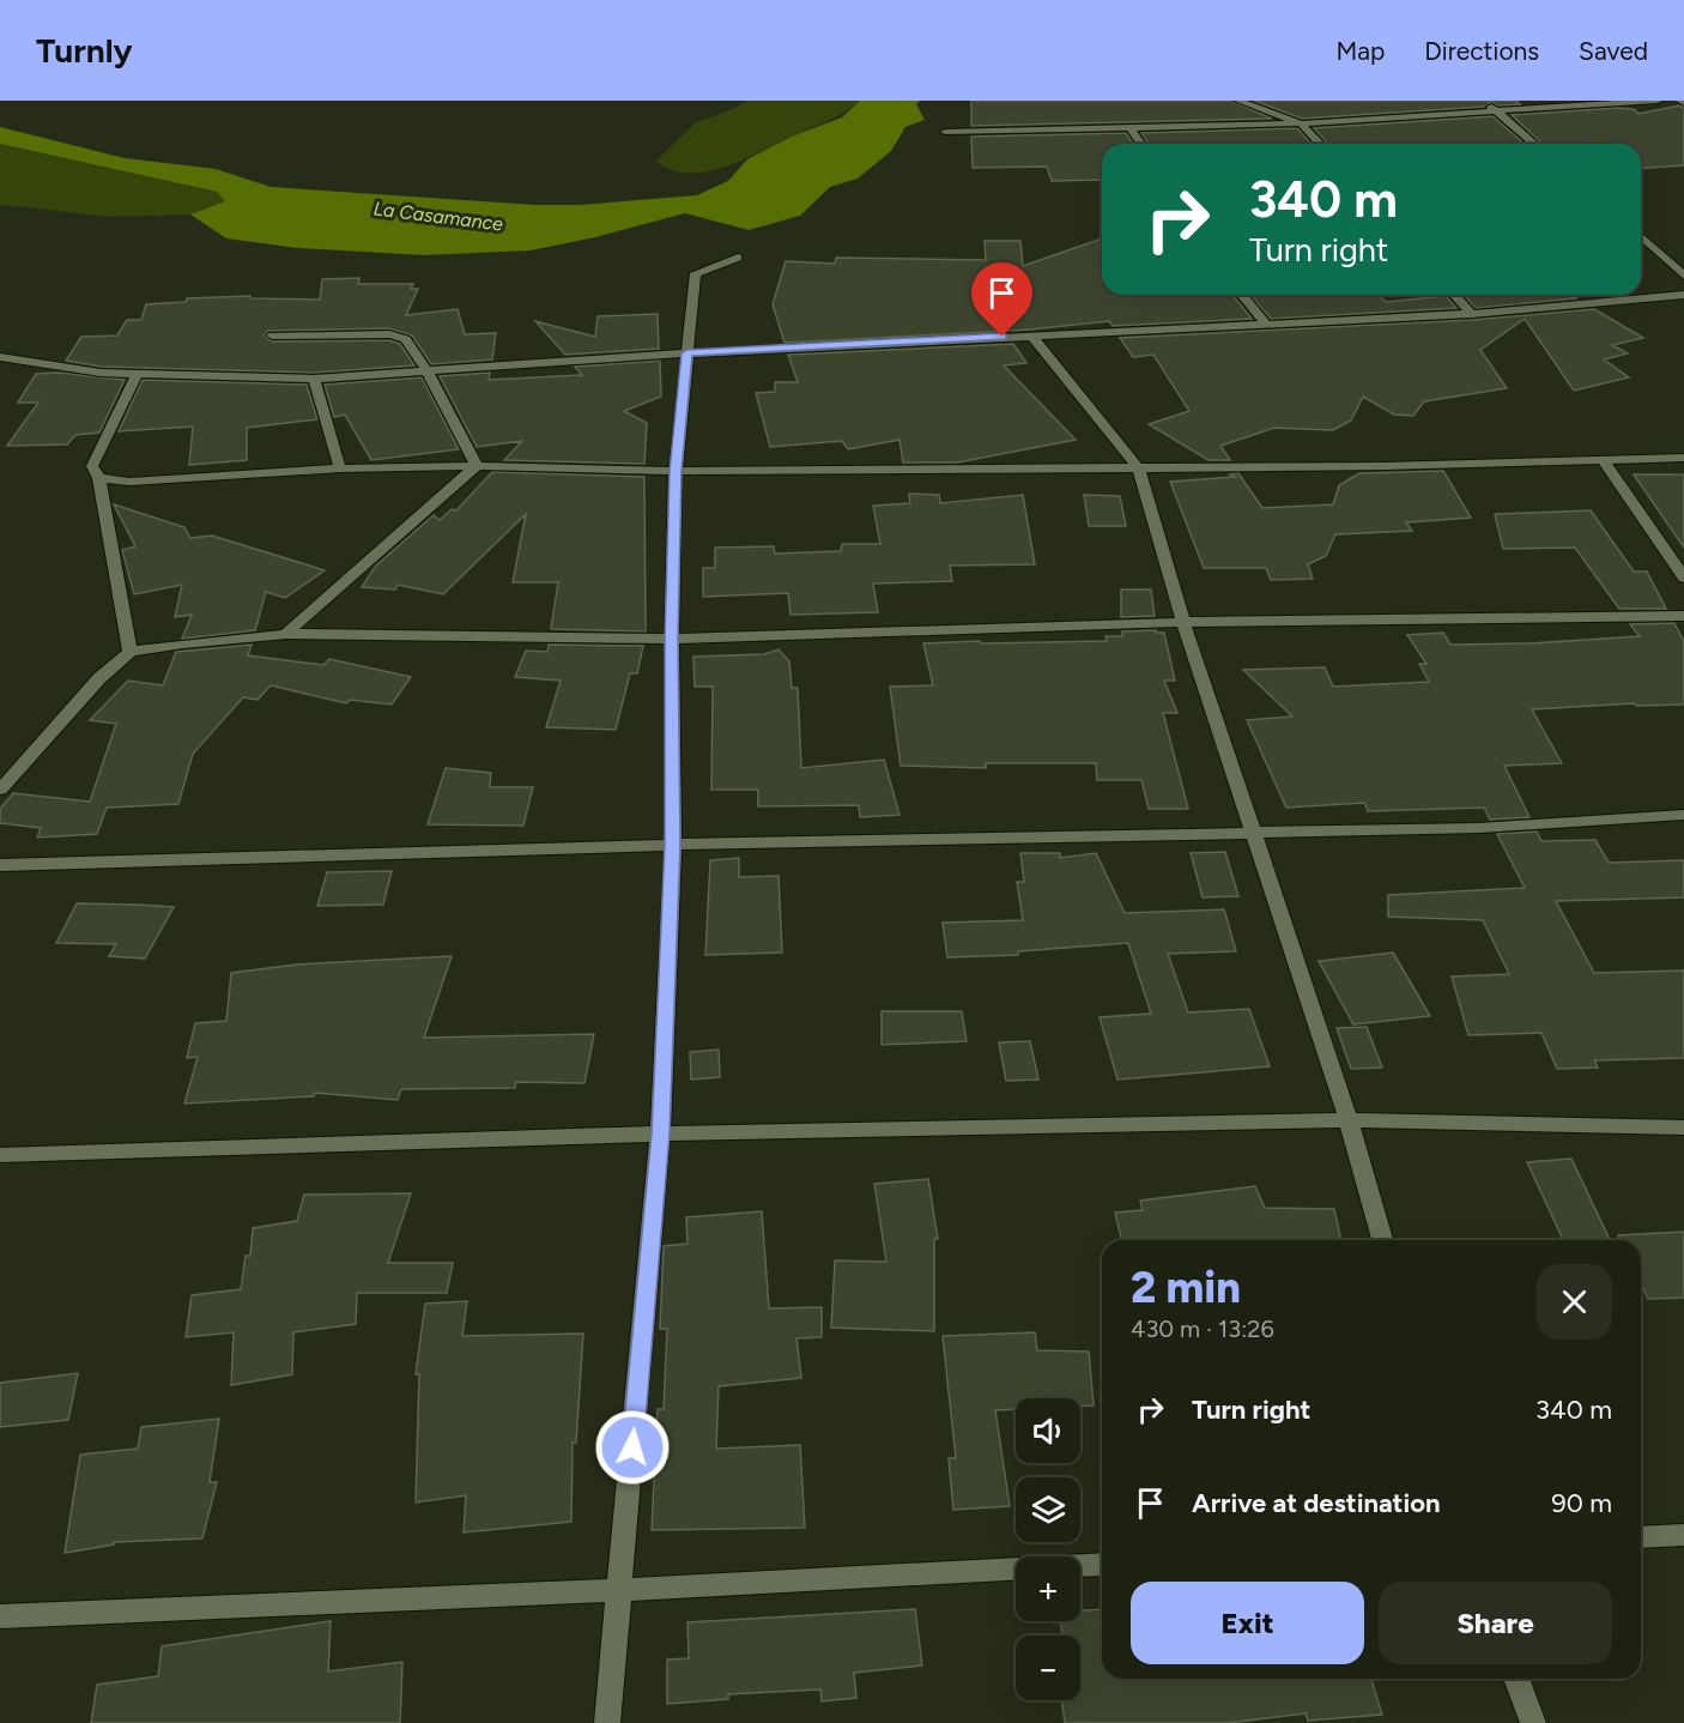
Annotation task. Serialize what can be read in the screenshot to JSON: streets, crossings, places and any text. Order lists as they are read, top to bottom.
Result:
{
  "water": ["La Casamance"],
  "page": {
    "header": "Turnly",
    "nav": ["Map", "Directions", "Saved"],
    "turn": ["340 m", "Turn right"],
    "heading": ["2 min", "430 m · 13:26"],
    "list": [
      {
        "name": "Turn right",
        "value": "340 m"
      },
      {
        "name": "Arrive at destination",
        "value": "90 m"
      }
    ],
    "map_buttons": ["+", "−"],
    "buttons": ["Exit", "Share"]
  }
}
